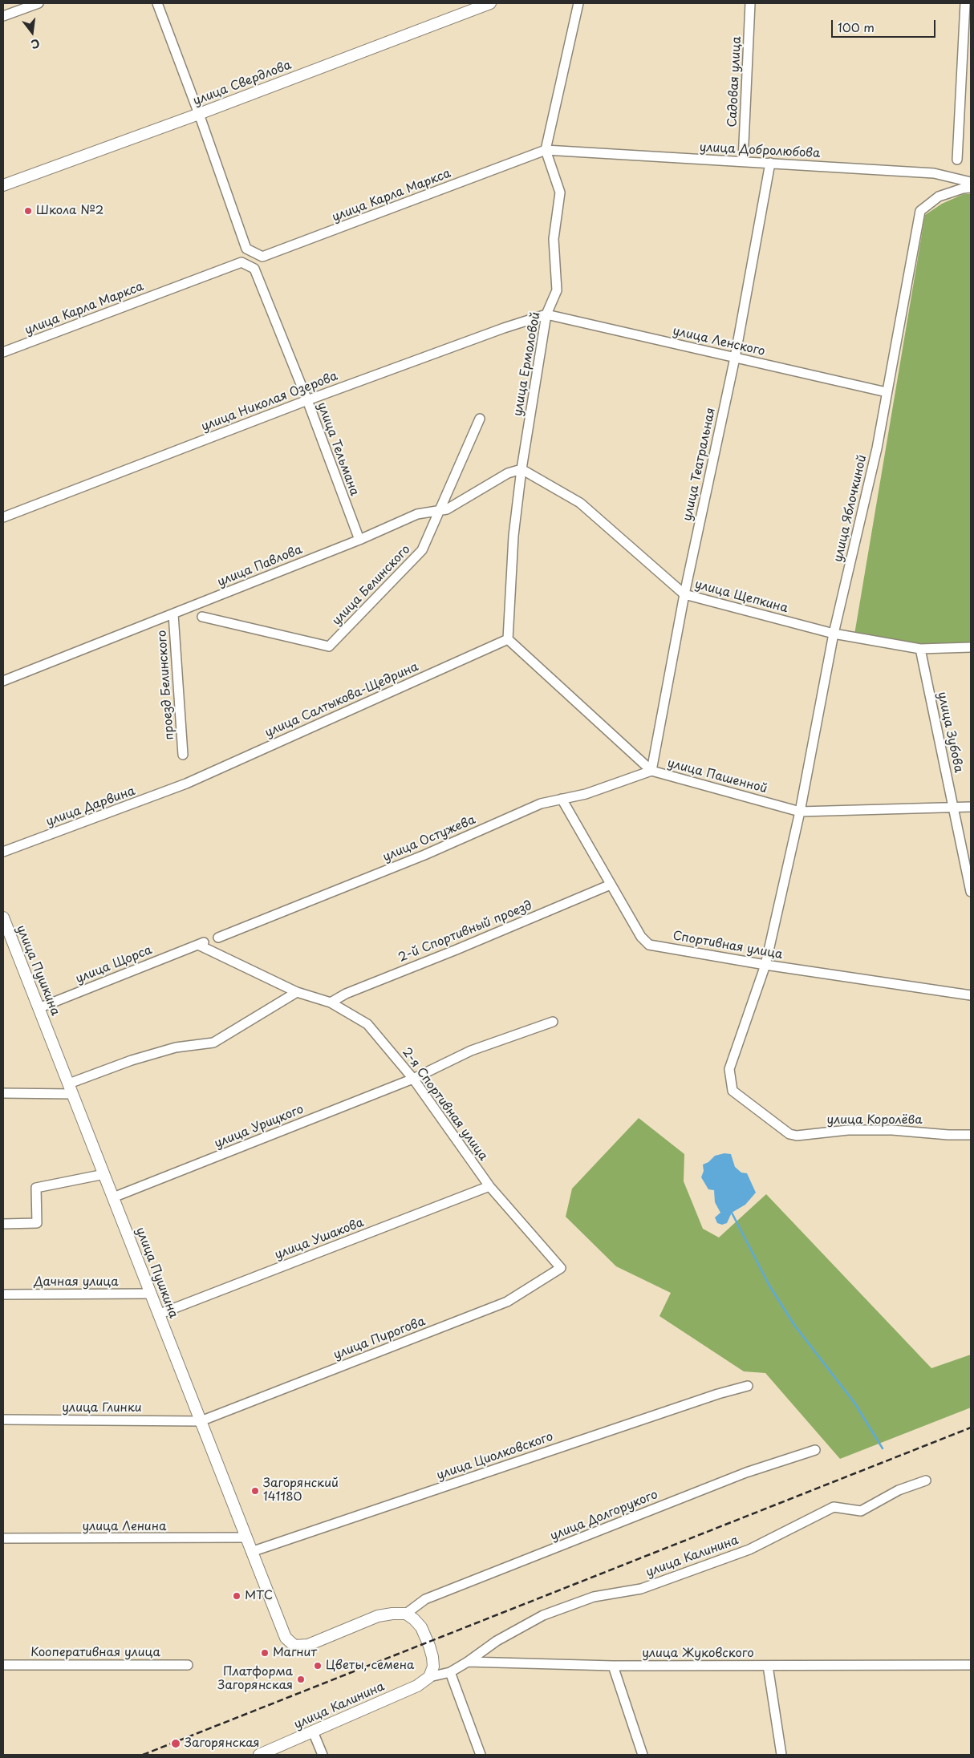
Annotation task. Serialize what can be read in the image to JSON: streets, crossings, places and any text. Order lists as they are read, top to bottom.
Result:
{
  "streets": {
    "main road": ["улица Свердлова", "улица Пушкина", "улица Калинина"],
    "street": [
      "Садовая улица",
      "улица Добролюбова",
      "улица Карла Маркса",
      "улица Ленского",
      "улица Ермоловой",
      "улица Николая Озерова",
      "улица Тельмана",
      "улица Театральная",
      "улица Яблочкиной",
      "улица Павлова",
      "улица Белинского",
      "улица Щепкина",
      "проезд Белинского",
      "улица Салтыкова-Щедрина",
      "улица Зубова",
      "улица Пашенной",
      "улица Дарвина",
      "улица Остужева",
      "2-й Спортивный проезд",
      "Спортивная улица",
      "улица Щорса",
      "2-я Спортивная улица",
      "улица Королёва",
      "улица Урицкого",
      "улица Ушакова",
      "Дачная улица",
      "улица Пирогова",
      "улица Глинки",
      "улица Циолковского",
      "улица Долгорукого",
      "улица Ленина",
      "Кооперативная улица",
      "улица Жуковского"
    ]
  },
  "crossings": [
    ["Садовая улица", "улица Добролюбова"],
    ["улица Свердлова", "улица Карла Маркса"],
    ["улица Добролюбова", "улица Карла Маркса"],
    ["улица Добролюбова", "улица Ермоловой"],
    ["улица Добролюбова", "улица Театральная"],
    ["улица Карла Маркса", "улица Ермоловой"],
    ["улица Карла Маркса", "улица Тельмана"],
    ["улица Ленского", "улица Ермоловой"],
    ["улица Ленского", "улица Николая Озерова"],
    ["улица Ленского", "улица Театральная"],
    ["улица Ленского", "улица Яблочкиной"],
    ["улица Ермоловой", "улица Николая Озерова"],
    ["улица Ермоловой", "улица Павлова"],
    ["улица Ермоловой", "улица Щепкина"],
    ["улица Ермоловой", "улица Салтыкова-Щедрина"],
    ["улица Ермоловой", "улица Пашенной"],
    ["улица Николая Озерова", "улица Тельмана"],
    ["улица Тельмана", "улица Павлова"],
    ["улица Театральная", "улица Щепкина"],
    ["улица Театральная", "улица Пашенной"],
    ["улица Театральная", "улица Остужева"],
    ["улица Яблочкиной", "улица Щепкина"],
    ["улица Яблочкиной", "улица Пашенной"],
    ["улица Яблочкиной", "улица Королёва"],
    ["улица Павлова", "улица Белинского"],
    ["улица Павлова", "улица Щепкина"],
    ["улица Павлова", "проезд Белинского"],
    ["улица Щепкина", "улица Зубова"],
    ["улица Салтыкова-Щедрина", "улица Пашенной"],
    ["улица Салтыкова-Щедрина", "улица Дарвина"],
    ["улица Зубова", "улица Пашенной"],
    ["улица Пашенной", "улица Остужева"],
    ["улица Пашенной", "улица Королёва"],
    ["улица Остужева", "Спортивная улица"],
    ["2-й Спортивный проезд", "Спортивная улица"],
    ["2-й Спортивный проезд", "2-я Спортивная улица"],
    ["Спортивная улица", "улица Королёва"],
    ["улица Щорса", "улица Пушкина"],
    ["улица Щорса", "2-я Спортивная улица"],
    ["улица Пушкина", "улица Урицкого"],
    ["улица Пушкина", "улица Ушакова"],
    ["улица Пушкина", "Дачная улица"],
    ["улица Пушкина", "улица Пирогова"],
    ["улица Пушкина", "улица Глинки"],
    ["улица Пушкина", "улица Циолковского"],
    ["улица Пушкина", "улица Долгорукого"],
    ["улица Пушкина", "улица Ленина"],
    ["2-я Спортивная улица", "улица Урицкого"],
    ["2-я Спортивная улица", "улица Ушакова"],
    ["2-я Спортивная улица", "улица Пирогова"],
    ["улица Пирогова", "улица Глинки"],
    ["улица Калинина", "улица Жуковского"]
  ],
  "places": [
    "Школа №2",
    "Загорянский 141180",
    "МТС",
    "Магнит",
    "Цветы, семена",
    "Платформа Загорянская",
    "Загорянская"
  ],
  "scale_bar": "100 m",
  "north": "bottom"
}
